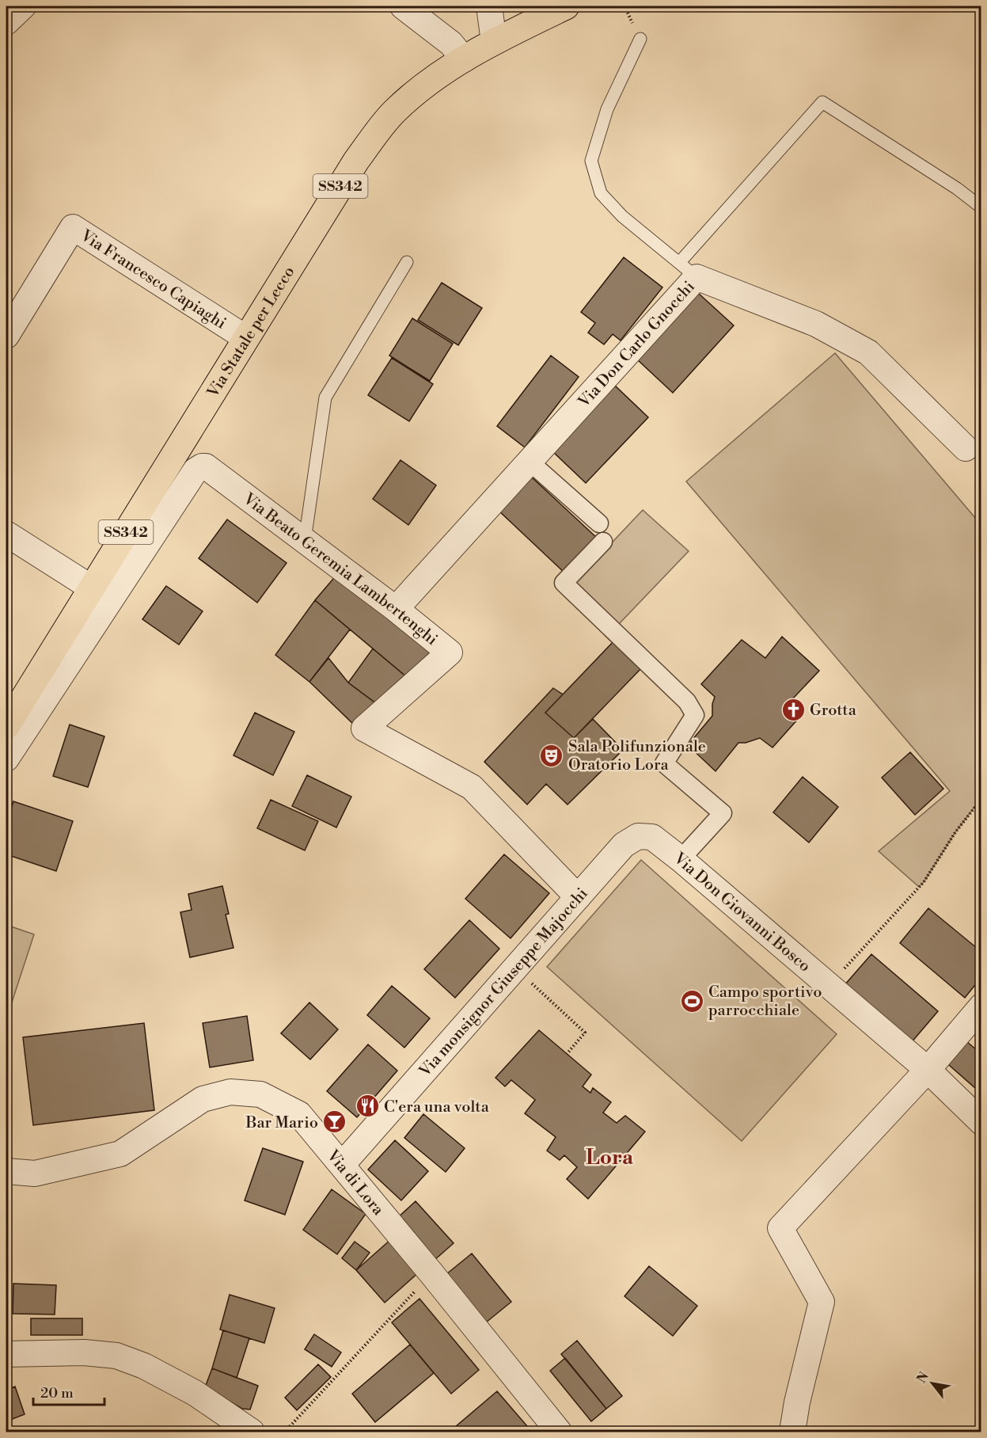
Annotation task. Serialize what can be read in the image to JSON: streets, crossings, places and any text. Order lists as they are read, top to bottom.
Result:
{
  "streets": {
    "main road": ["SS342", "Via Statale per Lecco"],
    "street": [
      "Via Francesco Capiaghi",
      "Via Don Carlo Gnocchi",
      "Via Beato Geremia Lambertenghi",
      "Via Don Giovanni Bosco",
      "Via monsignor Giuseppe Majocchi",
      "Via di Lora"
    ]
  },
  "crossings": [
    ["Via Francesco Capiaghi", "Via Statale per Lecco"],
    ["Via Don Carlo Gnocchi", "Via Beato Geremia Lambertenghi"],
    ["Via Beato Geremia Lambertenghi", "Via monsignor Giuseppe Majocchi"],
    ["Via Don Giovanni Bosco", "Via monsignor Giuseppe Majocchi"],
    ["Via monsignor Giuseppe Majocchi", "Via di Lora"]
  ],
  "districts": ["Lora"],
  "places": {
    "church": ["Grotta"],
    "theatre": ["Sala Polifunzionale Oratorio Lora"],
    "sports": ["Campo sportivo parrocchiale"],
    "restaurant": ["C'era una volta"],
    "bar": ["Bar Mario"]
  },
  "scale_bar": "20 m",
  "north": "top left"
}
